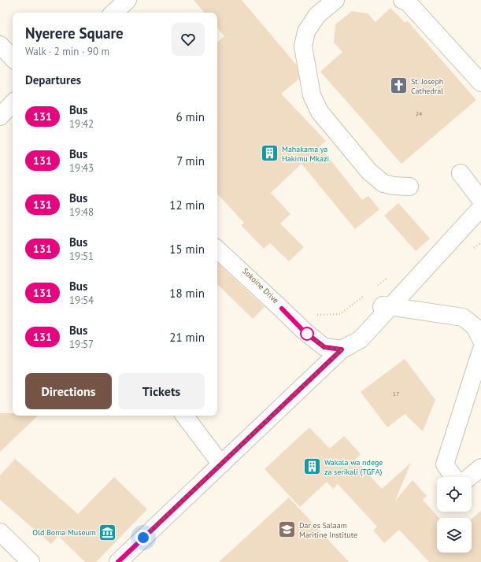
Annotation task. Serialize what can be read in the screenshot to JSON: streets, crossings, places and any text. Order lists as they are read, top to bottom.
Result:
{
  "streets": {
    "street": ["Sokoine Drive"]
  },
  "places": {
    "church": ["St. Joseph Cathedral"],
    "building": ["Mahakama ya Hakimu Mkazi", "Wakala wa ndege za serikali (TGFA)"],
    "school or university": ["Dar es Salaam Maritine Institute"],
    "museum": ["Old Boma Museum"]
  },
  "lines": ["bus line 131"],
  "house_numbers": ["24", "17"],
  "page": {
    "heading": [
      ["Nyerere Square", "Walk · 2 min · 90 m"],
      "Departures"
    ],
    "list": [
      {
        "mark": "131",
        "name": "Bus",
        "note": "19:42",
        "value": "6 min"
      },
      {
        "mark": "131",
        "name": "Bus",
        "note": "19:43",
        "value": "7 min"
      },
      {
        "mark": "131",
        "name": "Bus",
        "note": "19:48",
        "value": "12 min"
      },
      {
        "mark": "131",
        "name": "Bus",
        "note": "19:51",
        "value": "15 min"
      },
      {
        "mark": "131",
        "name": "Bus",
        "note": "19:54",
        "value": "18 min"
      },
      {
        "mark": "131",
        "name": "Bus",
        "note": "19:57",
        "value": "21 min"
      }
    ],
    "buttons": ["Directions", "Tickets"]
  }
}
